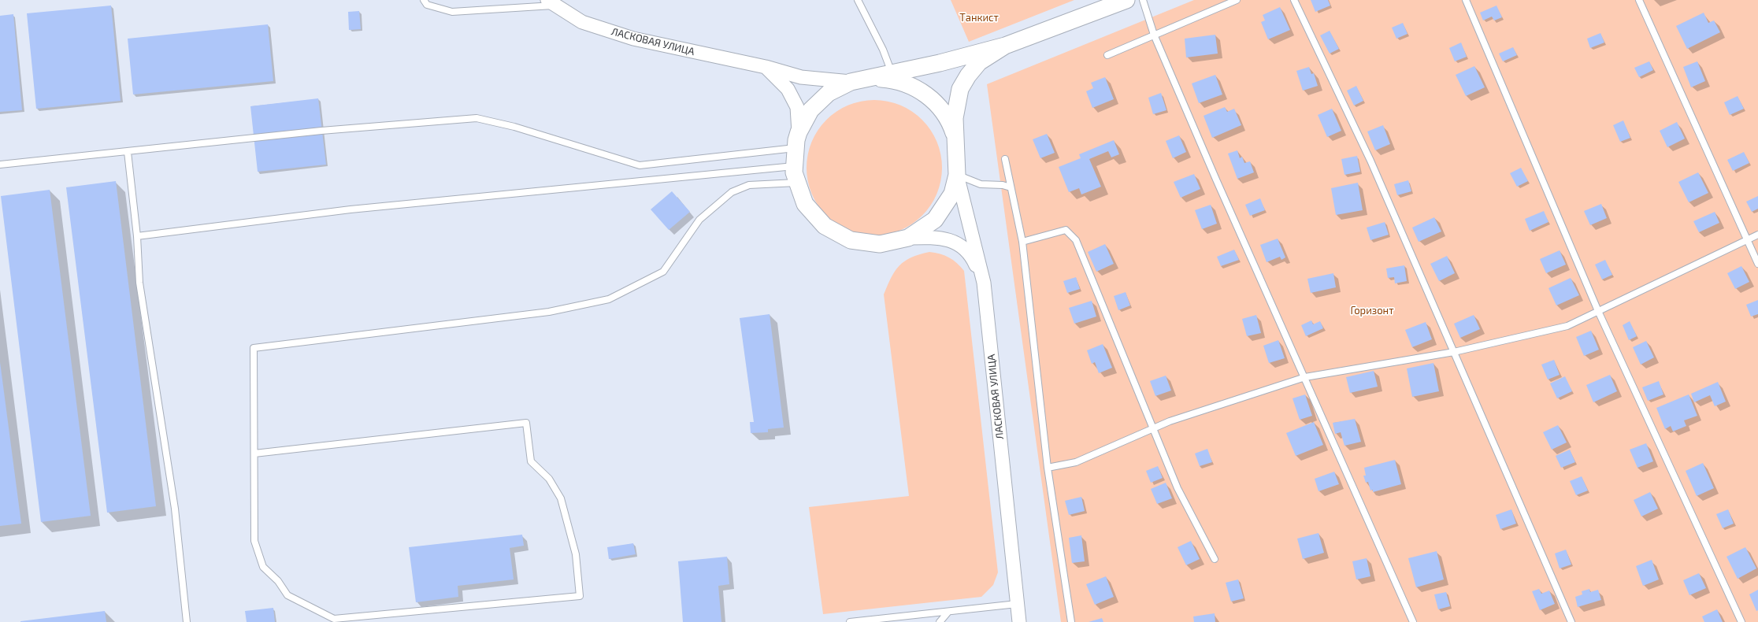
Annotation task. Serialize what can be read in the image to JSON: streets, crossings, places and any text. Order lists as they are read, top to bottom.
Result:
{
  "streets": {
    "street": ["ЛАСКОВАЯ УЛИЦА"]
  },
  "parks": ["Танкист", "Горизонт"]
}
